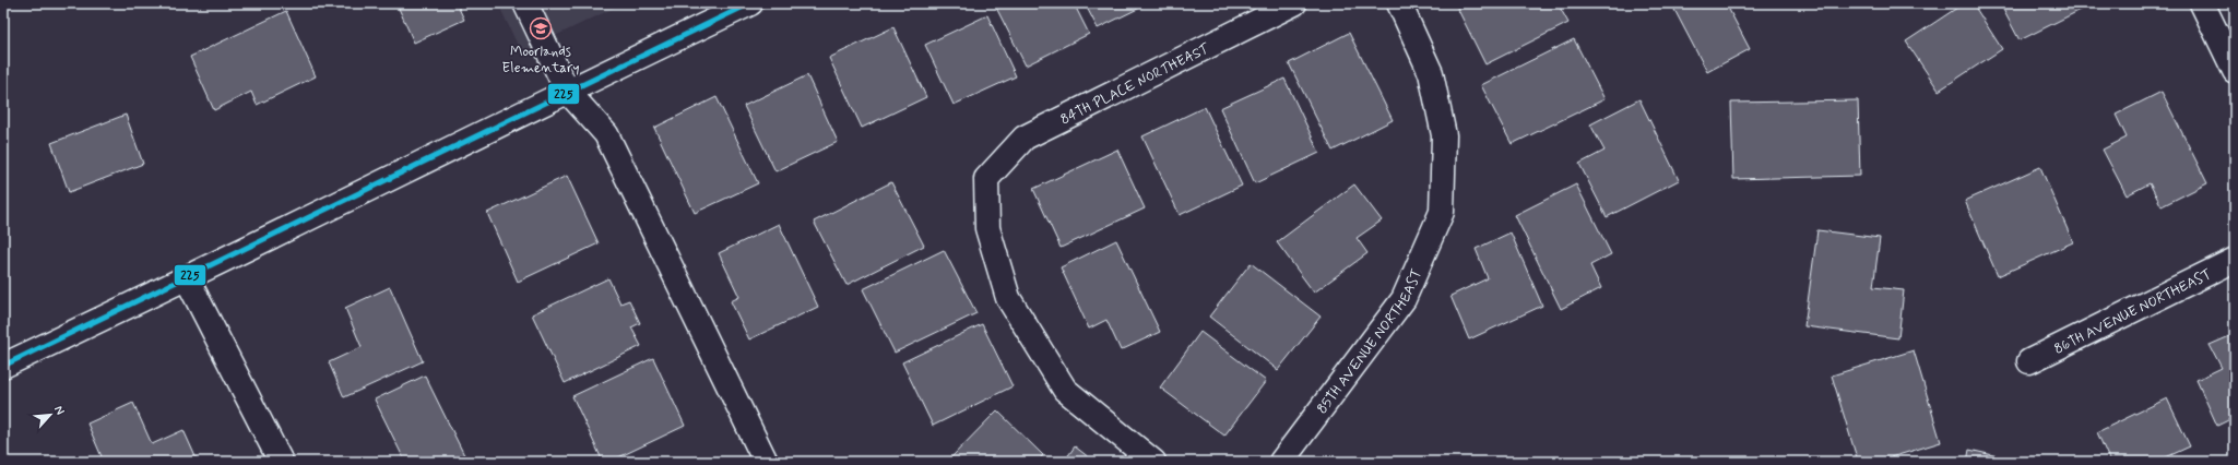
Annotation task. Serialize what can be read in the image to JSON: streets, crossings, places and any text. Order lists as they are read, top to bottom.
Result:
{
  "streets": {
    "street": ["84TH PLACE NORTHEAST", "86TH AVENUE NORTHEAST", "85TH AVENUE NORTHEAST"]
  },
  "places": {
    "school or university": ["Moorlands Elementary"]
  },
  "lines": ["transit line 225"],
  "north": "top right"
}
